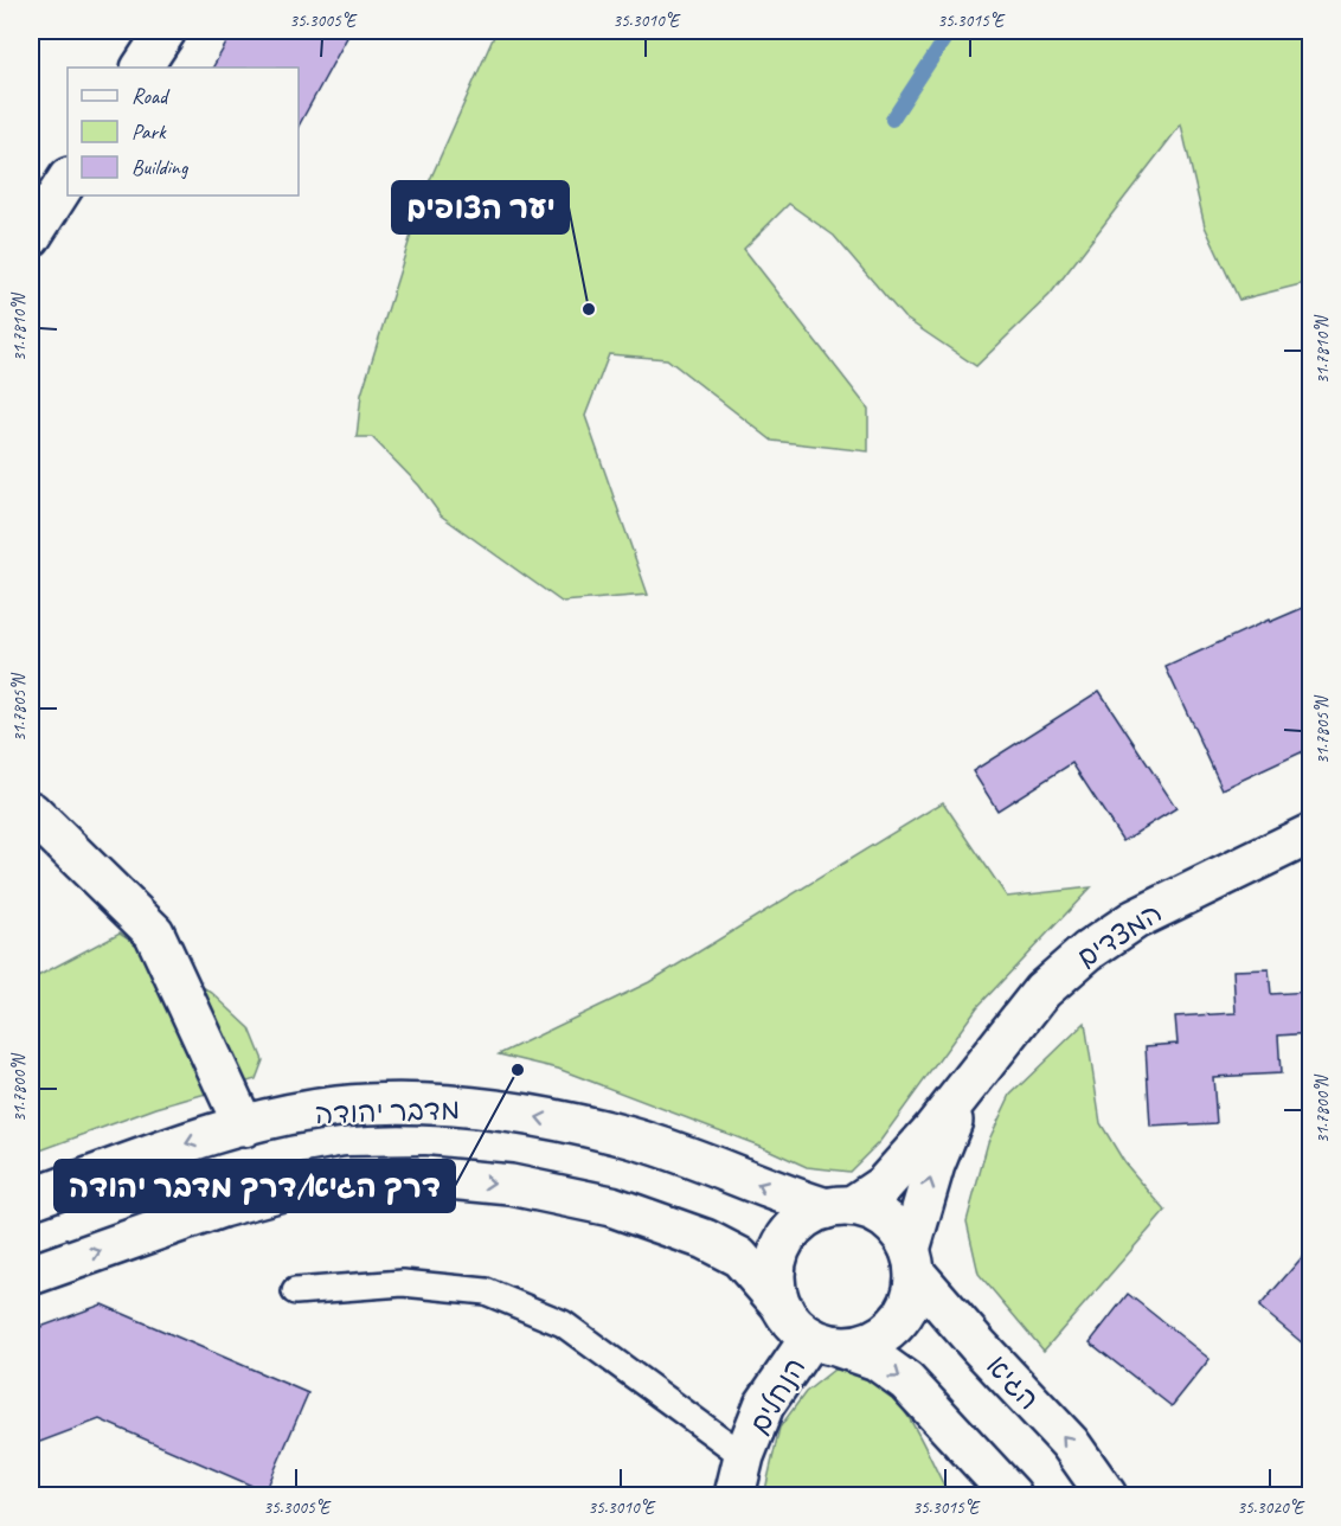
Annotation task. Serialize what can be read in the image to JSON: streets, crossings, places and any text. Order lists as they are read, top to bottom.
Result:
{
  "streets": {
    "street": [
      "המצדים",
      "מדבר יהודה",
      "הגיא",
      "הנחלים"
    ]
  },
  "crossings": [
    ["המצדים", "מדבר יהודה"],
    ["המצדים", "הגיא"],
    ["המצדים", "הנחלים"],
    ["מדבר יהודה", "הגיא"],
    ["מדבר יהודה", "הנחלים"],
    ["הגיא", "הנחלים"]
  ],
  "places": ["יער הצופים", "דרך הגיא/דרך מדבר יהודה"],
  "legend": ["Road", "Park", "Building"],
  "coordinates": [
    "35.3005°E",
    "35.3010°E",
    "35.3015°E",
    "31.7810°N",
    "31.7805°N",
    "31.7800°N",
    "35.3020°E"
  ]
}
